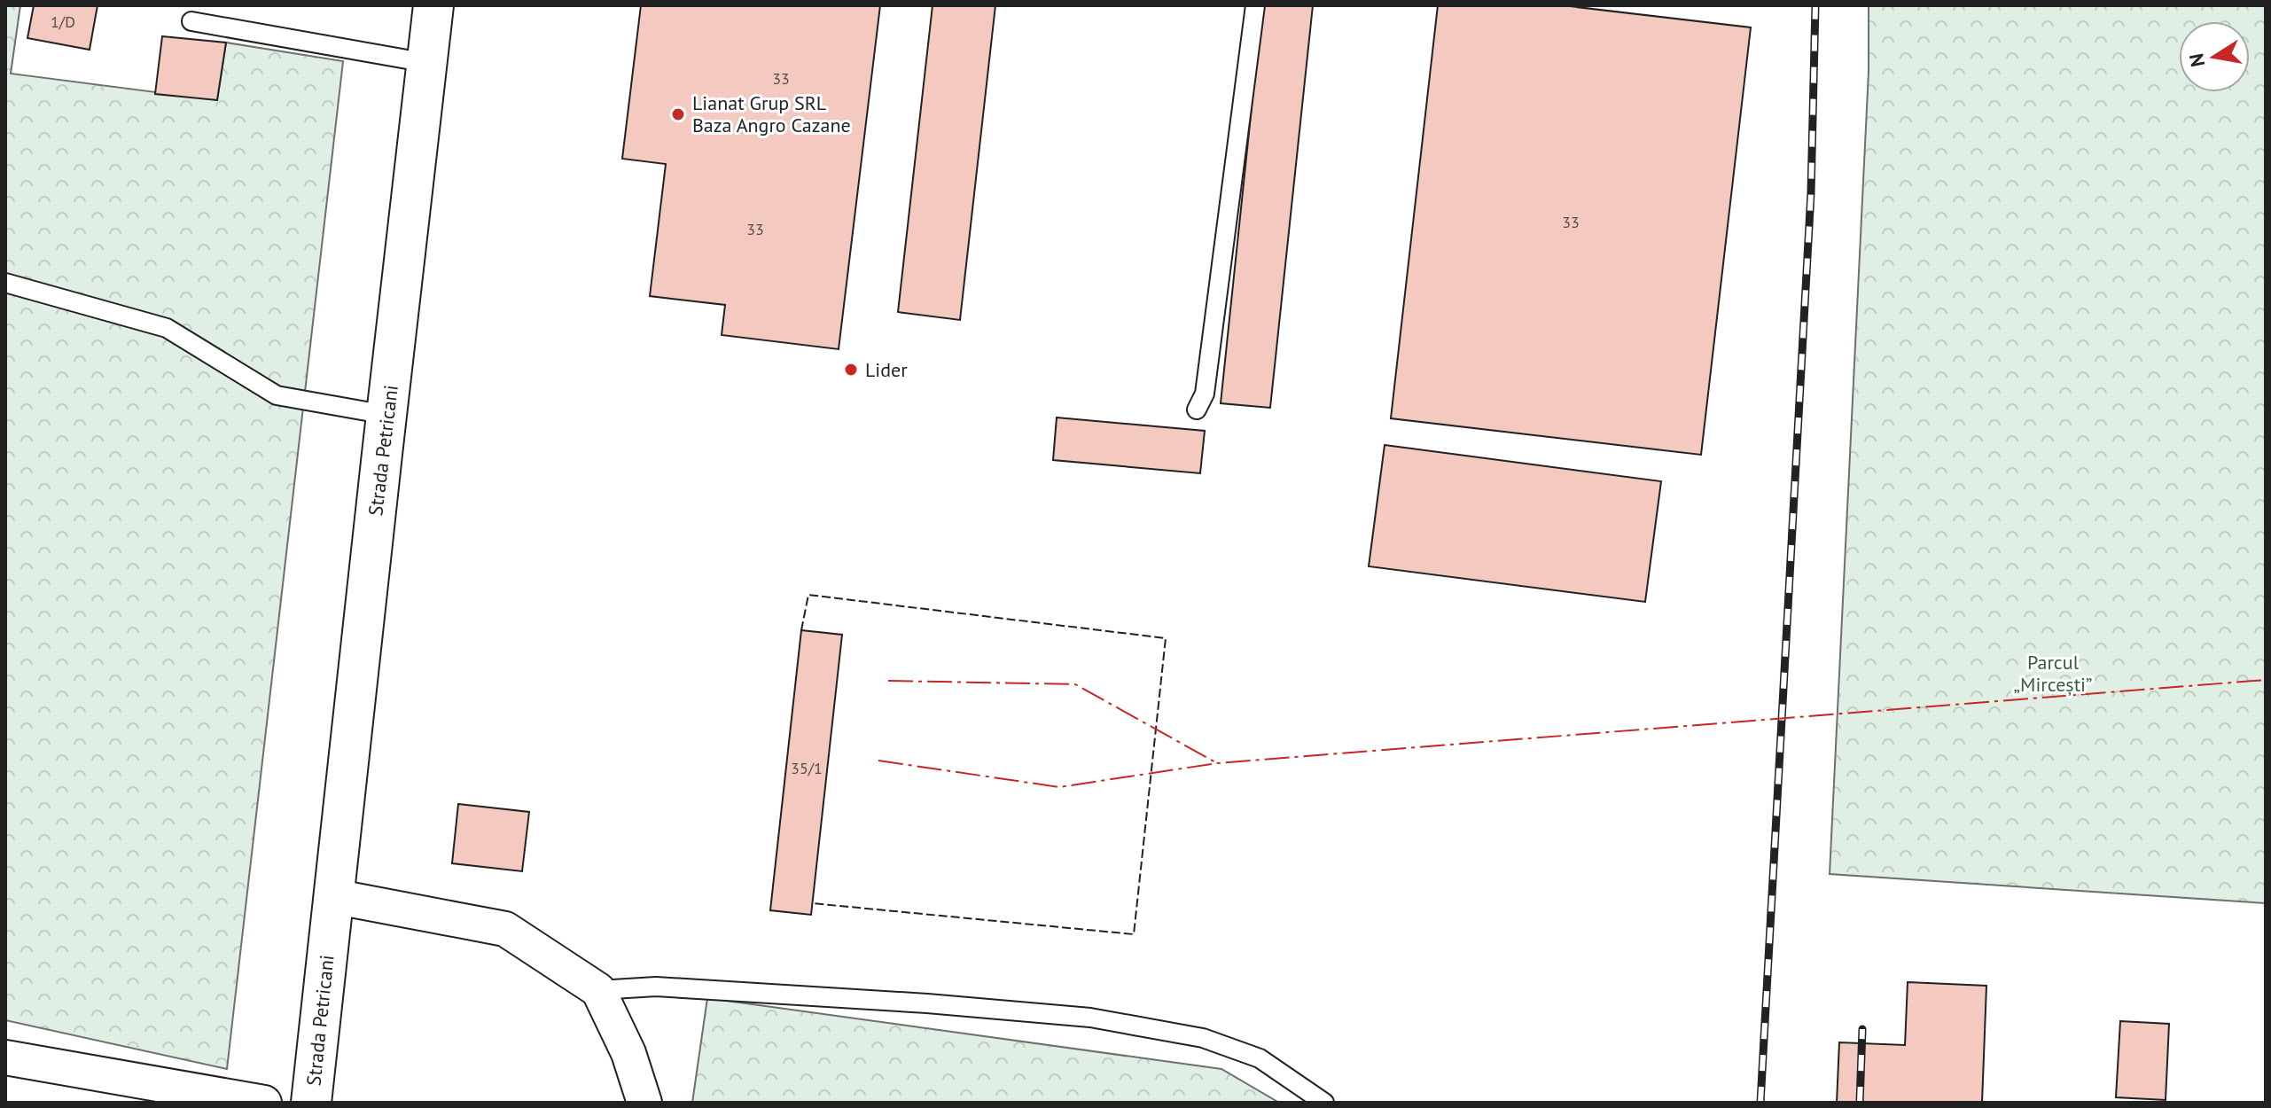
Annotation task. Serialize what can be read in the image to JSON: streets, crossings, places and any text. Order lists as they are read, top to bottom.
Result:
{
  "streets": {
    "main road": ["Strada Petricani"]
  },
  "parks": ["Parcul „Mircești”"],
  "places": ["Lianat Grup SRL Baza Angro Cazane", "Lider"],
  "house_numbers": [
    "1/D",
    "33",
    "33",
    "33",
    "35/1"
  ],
  "north": "left"
}
